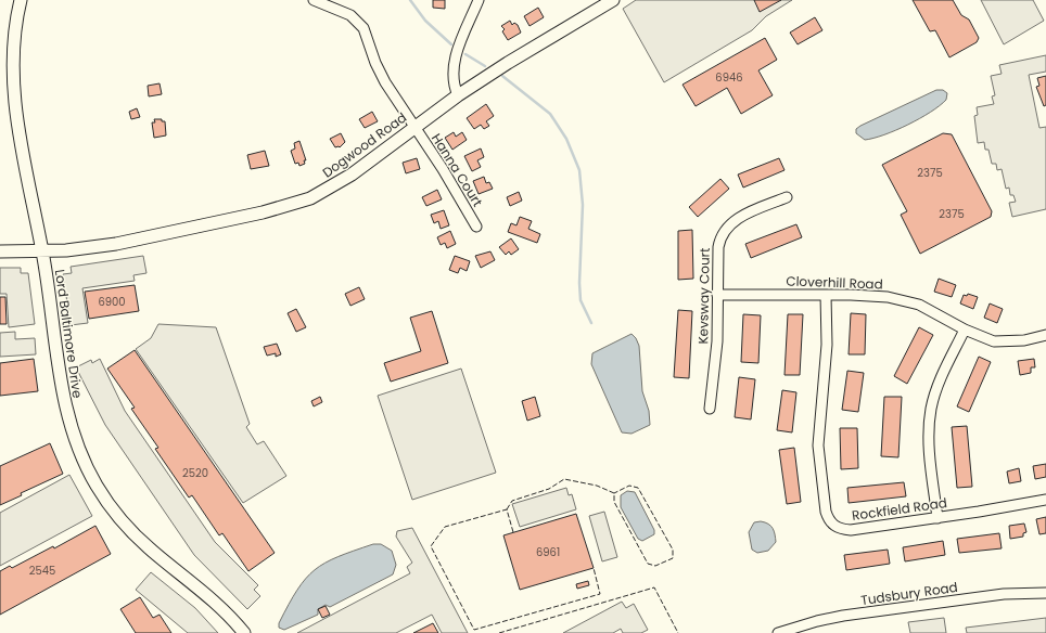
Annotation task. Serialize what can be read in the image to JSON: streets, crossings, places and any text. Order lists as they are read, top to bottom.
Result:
{
  "streets": {
    "main road": ["Dogwood Road", "Lord Baltimore Drive"],
    "street": [
      "Hanna Court",
      "Cloverhill Road",
      "Kevsway Court",
      "Rockfield Road",
      "Tudsbury Road"
    ]
  },
  "crossings": [
    ["Dogwood Road", "Hanna Court"],
    ["Dogwood Road", "Lord Baltimore Drive"],
    ["Cloverhill Road", "Kevsway Court"],
    ["Cloverhill Road", "Rockfield Road"]
  ],
  "house_numbers": [
    "6946",
    "2375",
    "2375",
    "6900",
    "2520",
    "6961",
    "2545"
  ]
}
